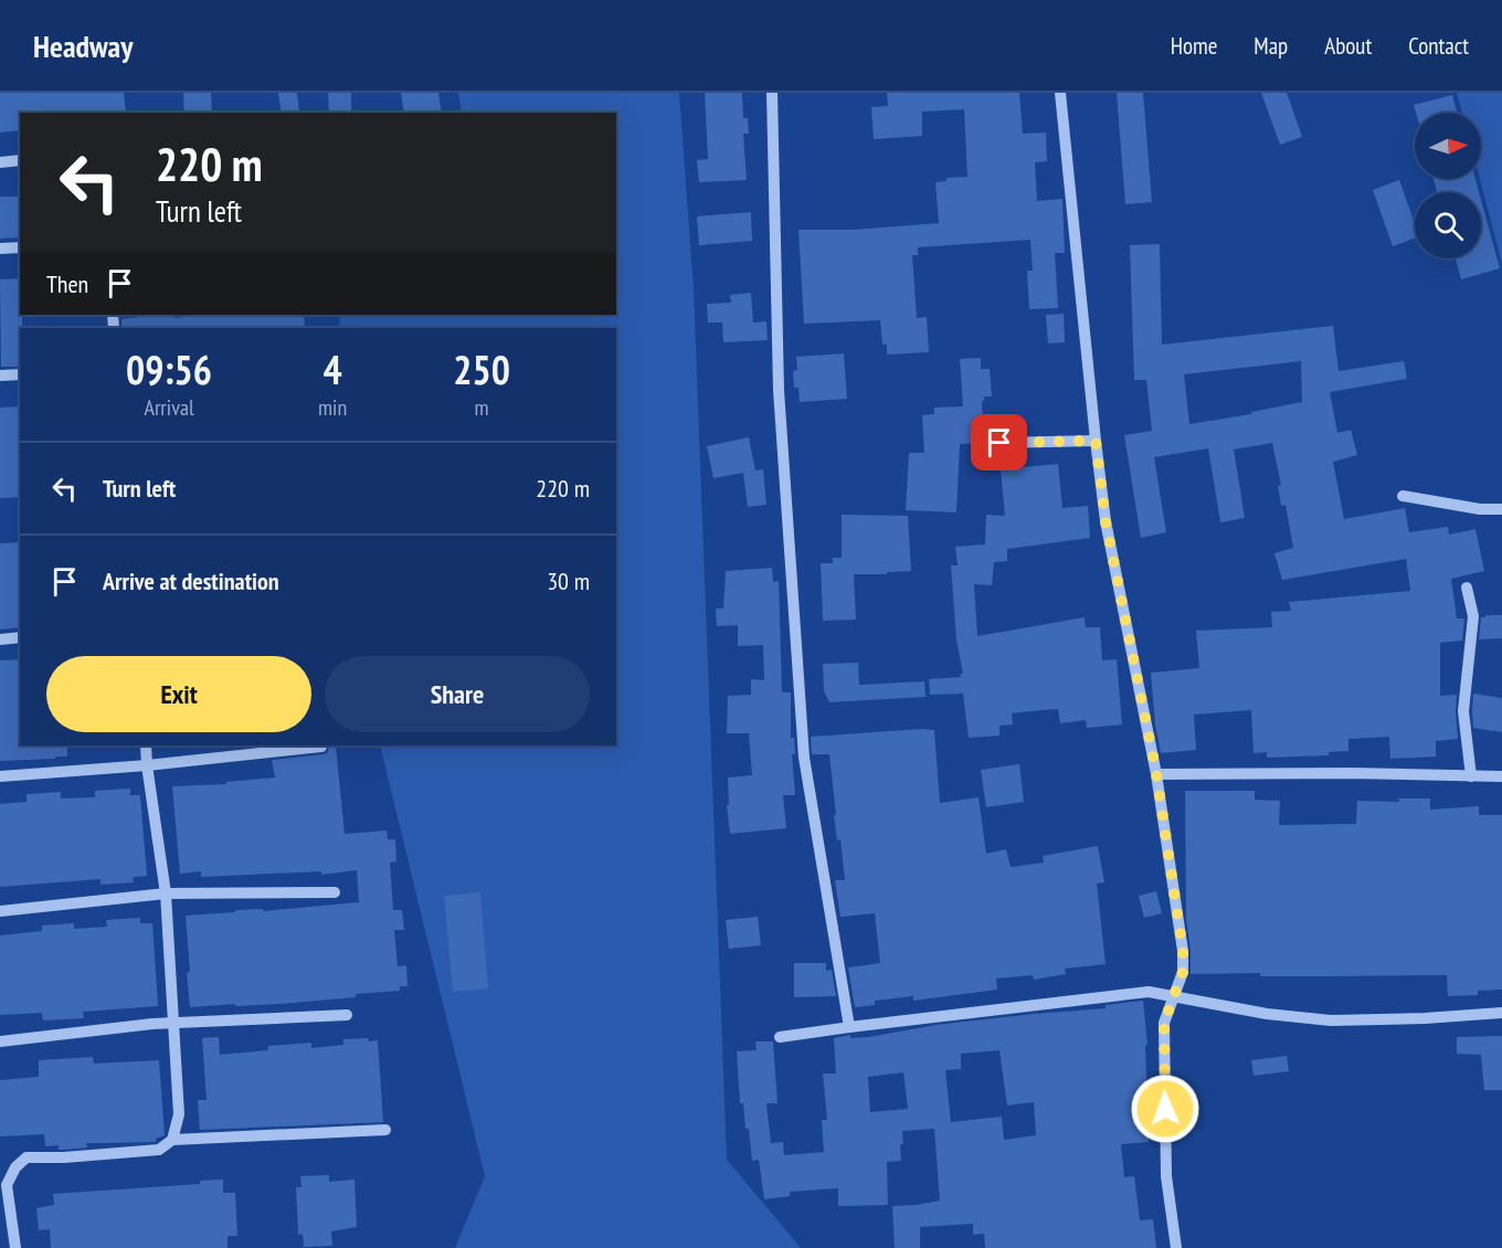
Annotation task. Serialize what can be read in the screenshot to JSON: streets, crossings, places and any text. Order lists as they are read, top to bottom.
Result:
{
  "north": "right",
  "page": {
    "header": "Headway",
    "nav": [
      "Home",
      "Map",
      "About",
      "Contact"
    ],
    "turn": ["220 m", "Turn left"],
    "then": "Then",
    "eta": [
      "09:56",
      "Arrival",
      "4",
      "min",
      "250",
      "m"
    ],
    "list": [
      {
        "name": "Turn left",
        "value": "220 m"
      },
      {
        "name": "Arrive at destination",
        "value": "30 m"
      }
    ],
    "buttons": ["Exit", "Share"]
  }
}
